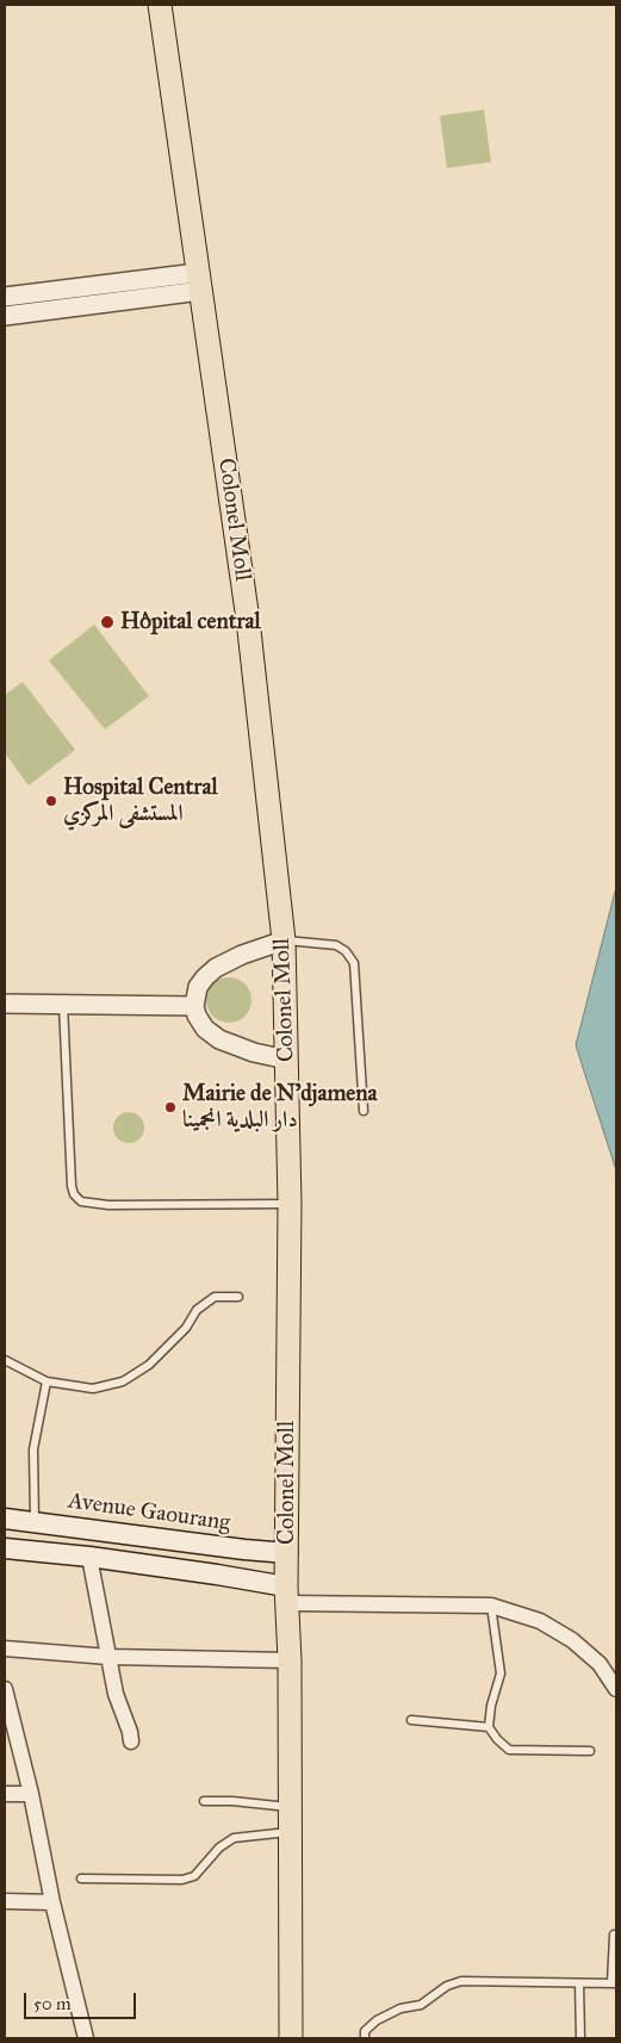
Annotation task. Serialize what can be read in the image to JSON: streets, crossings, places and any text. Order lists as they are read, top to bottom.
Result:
{
  "streets": {
    "main road": ["Colonel Moll", "Avenue Gaourang"]
  },
  "crossings": [
    ["Colonel Moll", "Avenue Gaourang"]
  ],
  "places": ["Hôpital central", "Hospital Central المستشفى المركزي", "Mairie de N'djamena دار البلدية انجمينا"],
  "scale_bar": "50 m"
}
